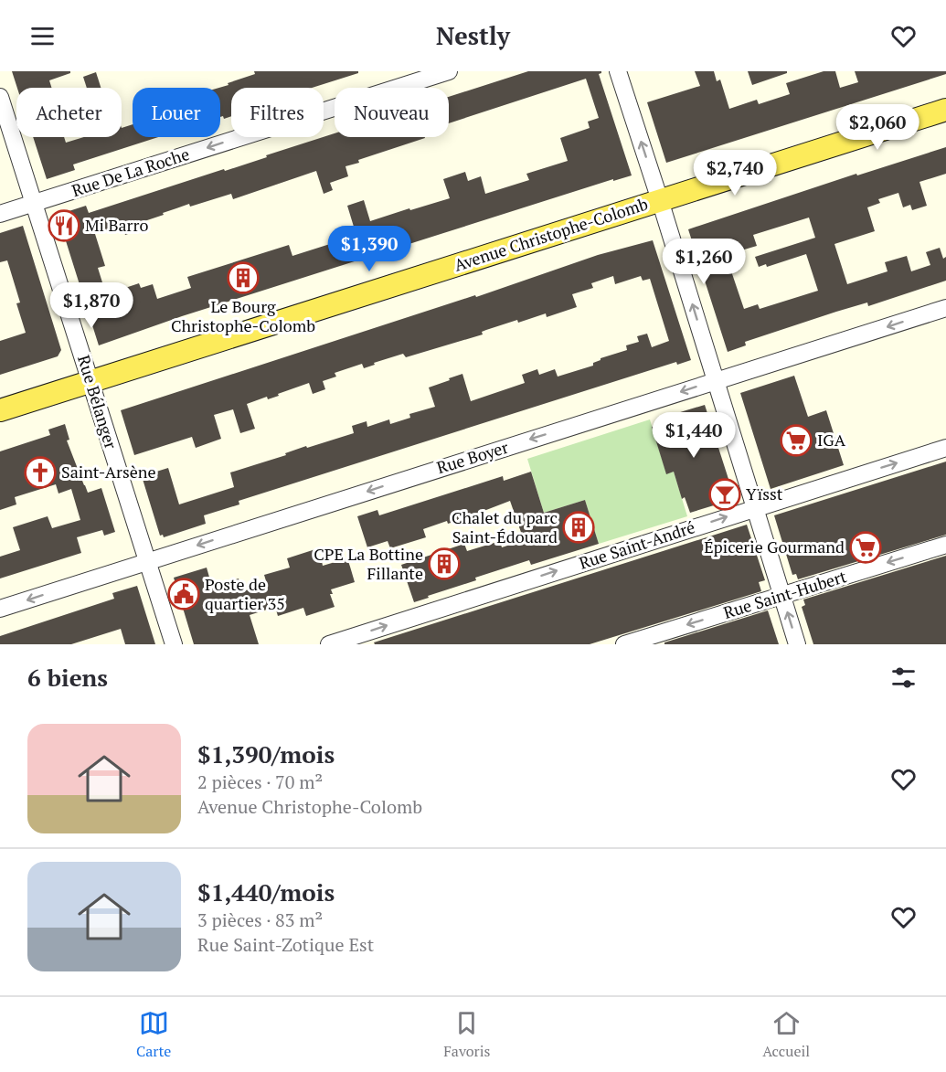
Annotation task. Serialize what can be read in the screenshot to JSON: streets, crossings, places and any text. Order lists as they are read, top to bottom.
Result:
{
  "streets": {
    "main road": ["Avenue Christophe-Colomb"],
    "street": [
      "Rue De La Roche",
      "Rue Bélanger",
      "Rue Boyer",
      "Rue Saint-André",
      "Rue Saint-Hubert"
    ]
  },
  "crossings": [
    ["Rue De La Roche", "Rue Bélanger"],
    ["Avenue Christophe-Colomb", "Rue Bélanger"],
    ["Rue Bélanger", "Rue Boyer"]
  ],
  "one_way": [
    "Rue De La Roche",
    "Rue Boyer",
    "Rue Saint-André",
    "Rue Saint-Hubert"
  ],
  "places": {
    "restaurant": ["Mi Barro"],
    "building": ["Le Bourg Christophe-Colomb", "Chalet du parc Saint-Édouard", "CPE La Bottine Fillante"],
    "supermarket": ["IGA", "Épicerie Gourmand"],
    "church": ["Saint-Arsène"],
    "bar": ["Yïsst"],
    "public building": ["Poste de quartier 35"]
  },
  "page": {
    "header": "Nestly",
    "chip": [
      "Acheter",
      "Louer",
      "Filtres",
      "Nouveau"
    ],
    "price": [
      "$2,060",
      "$2,740",
      "$1,390",
      "$1,260",
      "$1,870",
      "$1,440"
    ],
    "heading": "6 biens",
    "list": [
      {
        "name": "$1,390/mois",
        "note": "2 pièces · 70 m² · Avenue Christophe-Colomb"
      },
      {
        "name": "$1,440/mois",
        "note": "3 pièces · 83 m² · Rue Saint-Zotique Est"
      }
    ],
    "tabs": ["Carte", "Favoris", "Accueil"]
  }
}
